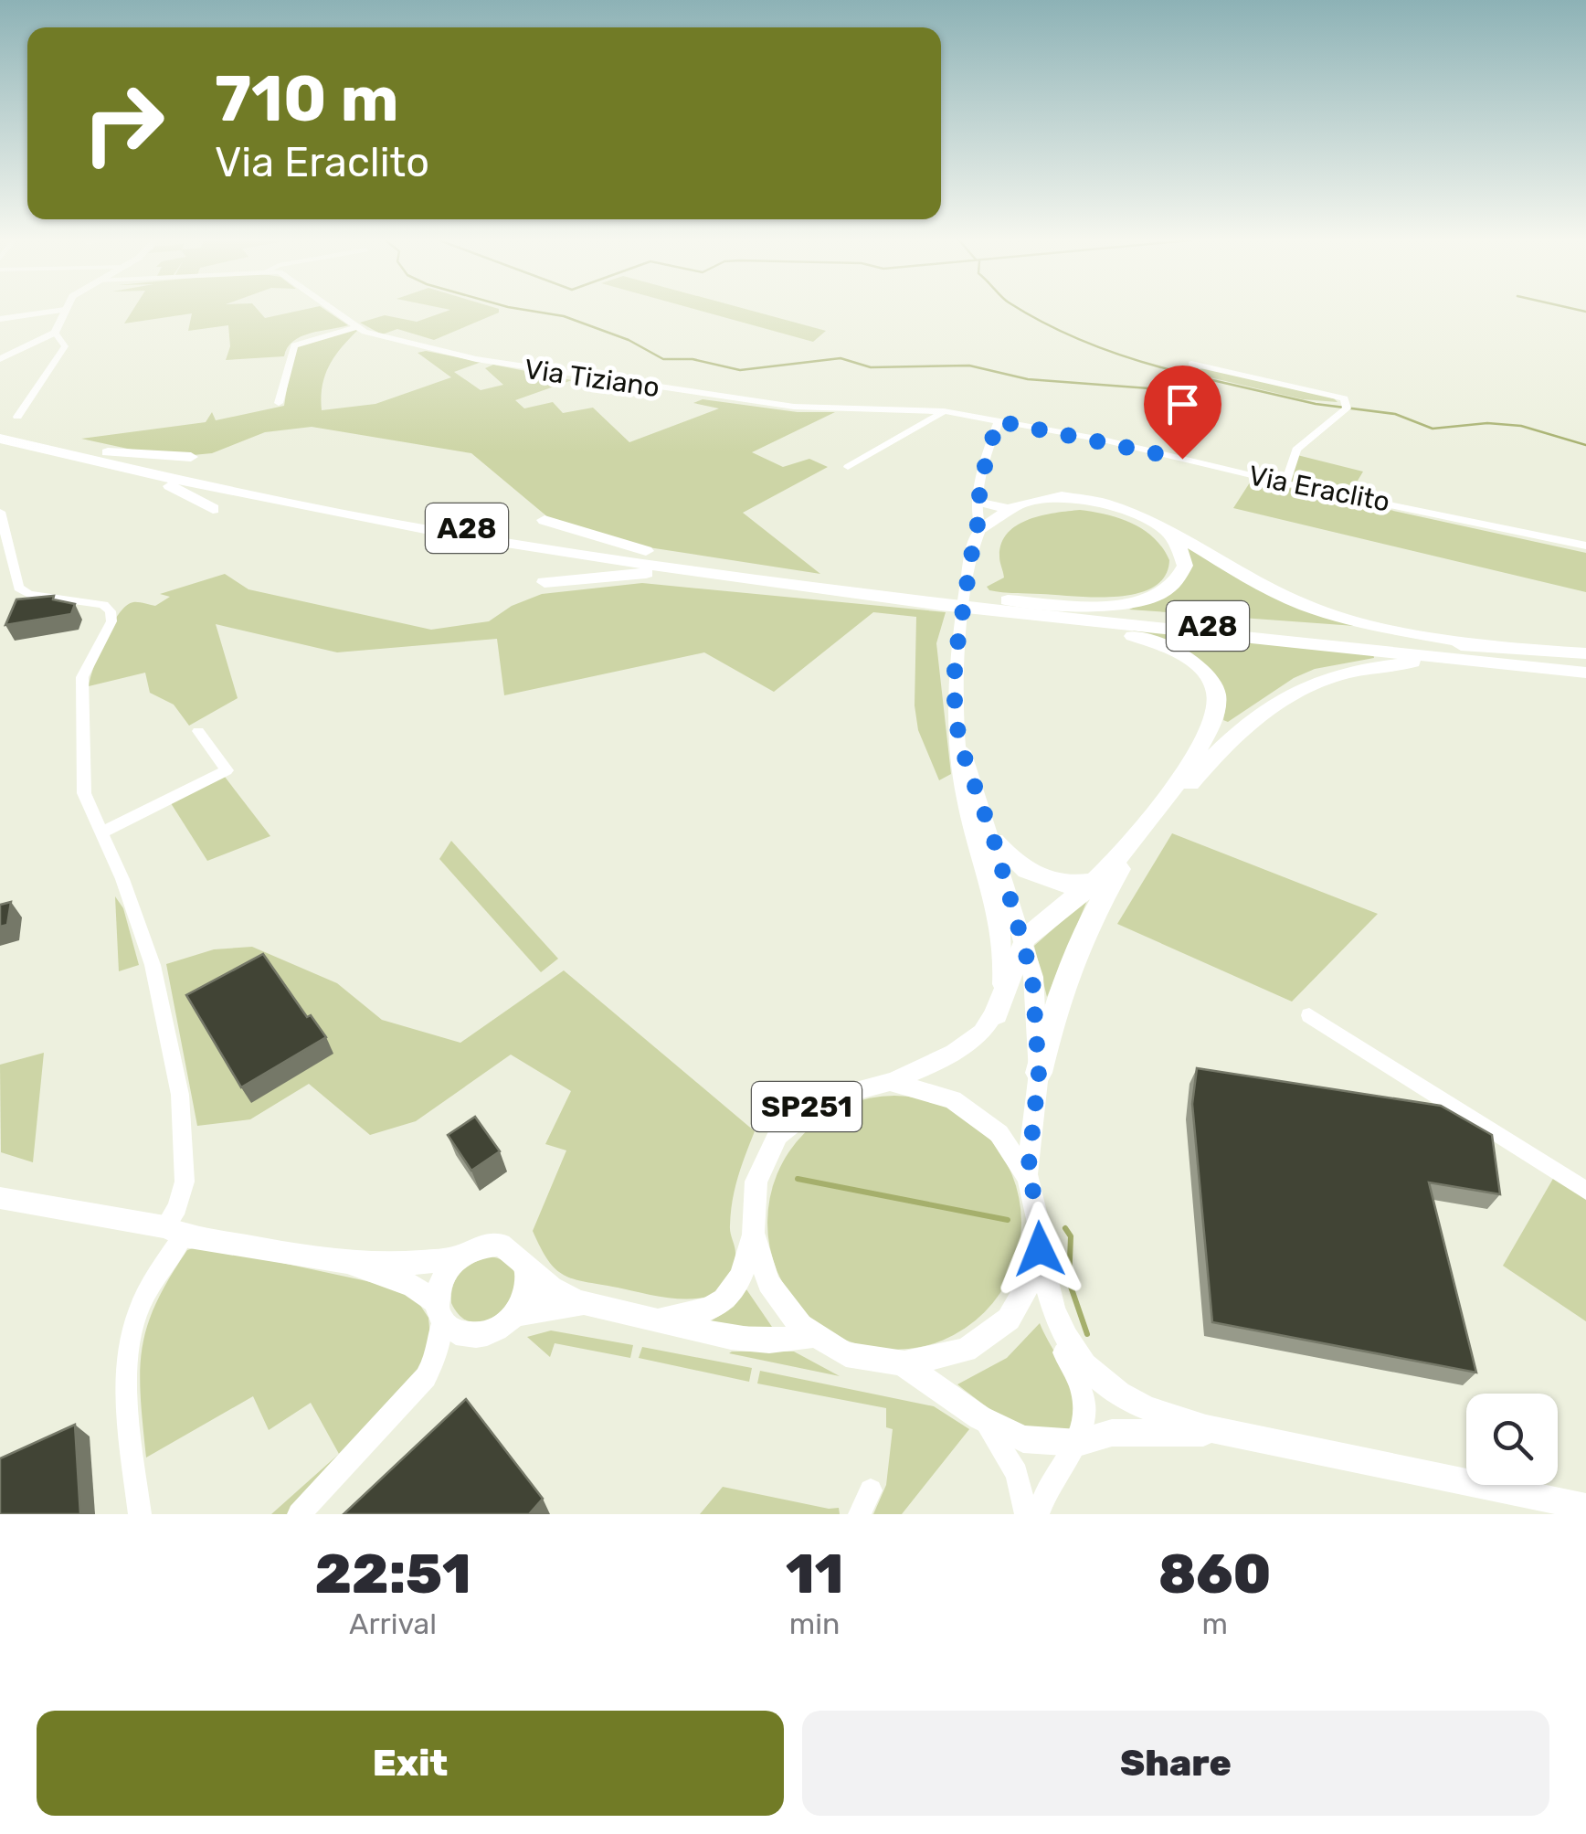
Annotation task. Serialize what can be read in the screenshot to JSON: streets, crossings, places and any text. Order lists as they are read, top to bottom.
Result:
{
  "streets": {
    "highway": ["A28"],
    "main road": ["SP251"],
    "street": ["Via Tiziano", "Via Eraclito"]
  },
  "crossings": [
    ["Via Tiziano", "Via Eraclito"]
  ],
  "page": {
    "turn": ["710 m", "Via Eraclito"],
    "eta": [
      "22:51",
      "Arrival",
      "11",
      "min",
      "860",
      "m"
    ],
    "buttons": ["Exit", "Share"]
  }
}
